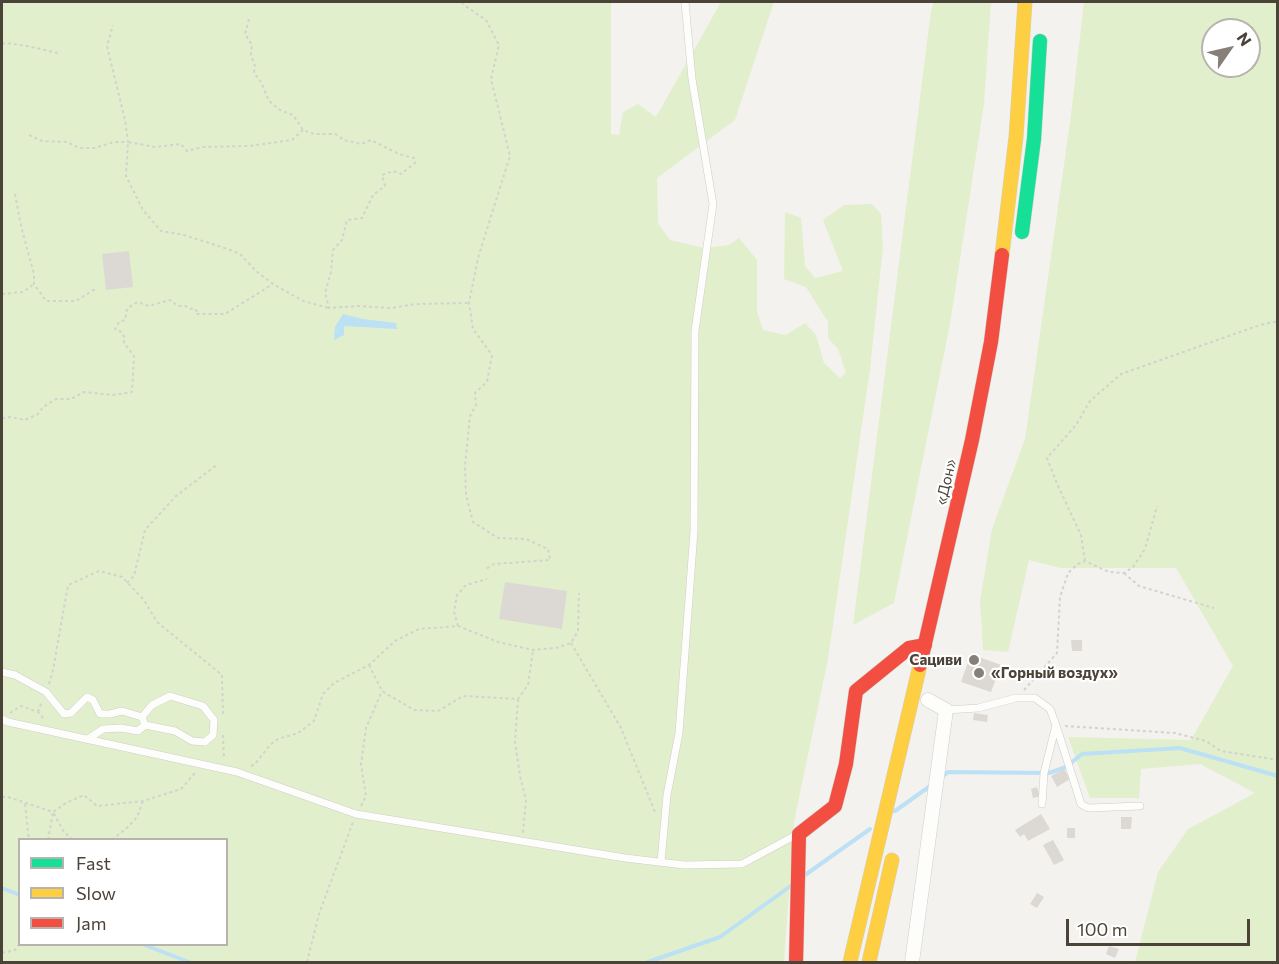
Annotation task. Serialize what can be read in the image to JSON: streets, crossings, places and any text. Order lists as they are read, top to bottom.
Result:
{
  "streets": {
    "main road": ["«Дон»"]
  },
  "places": ["Сациви", "«Горный воздух»"],
  "legend": ["Fast", "Slow", "Jam"],
  "scale_bar": "100 m",
  "north": "top right"
}
